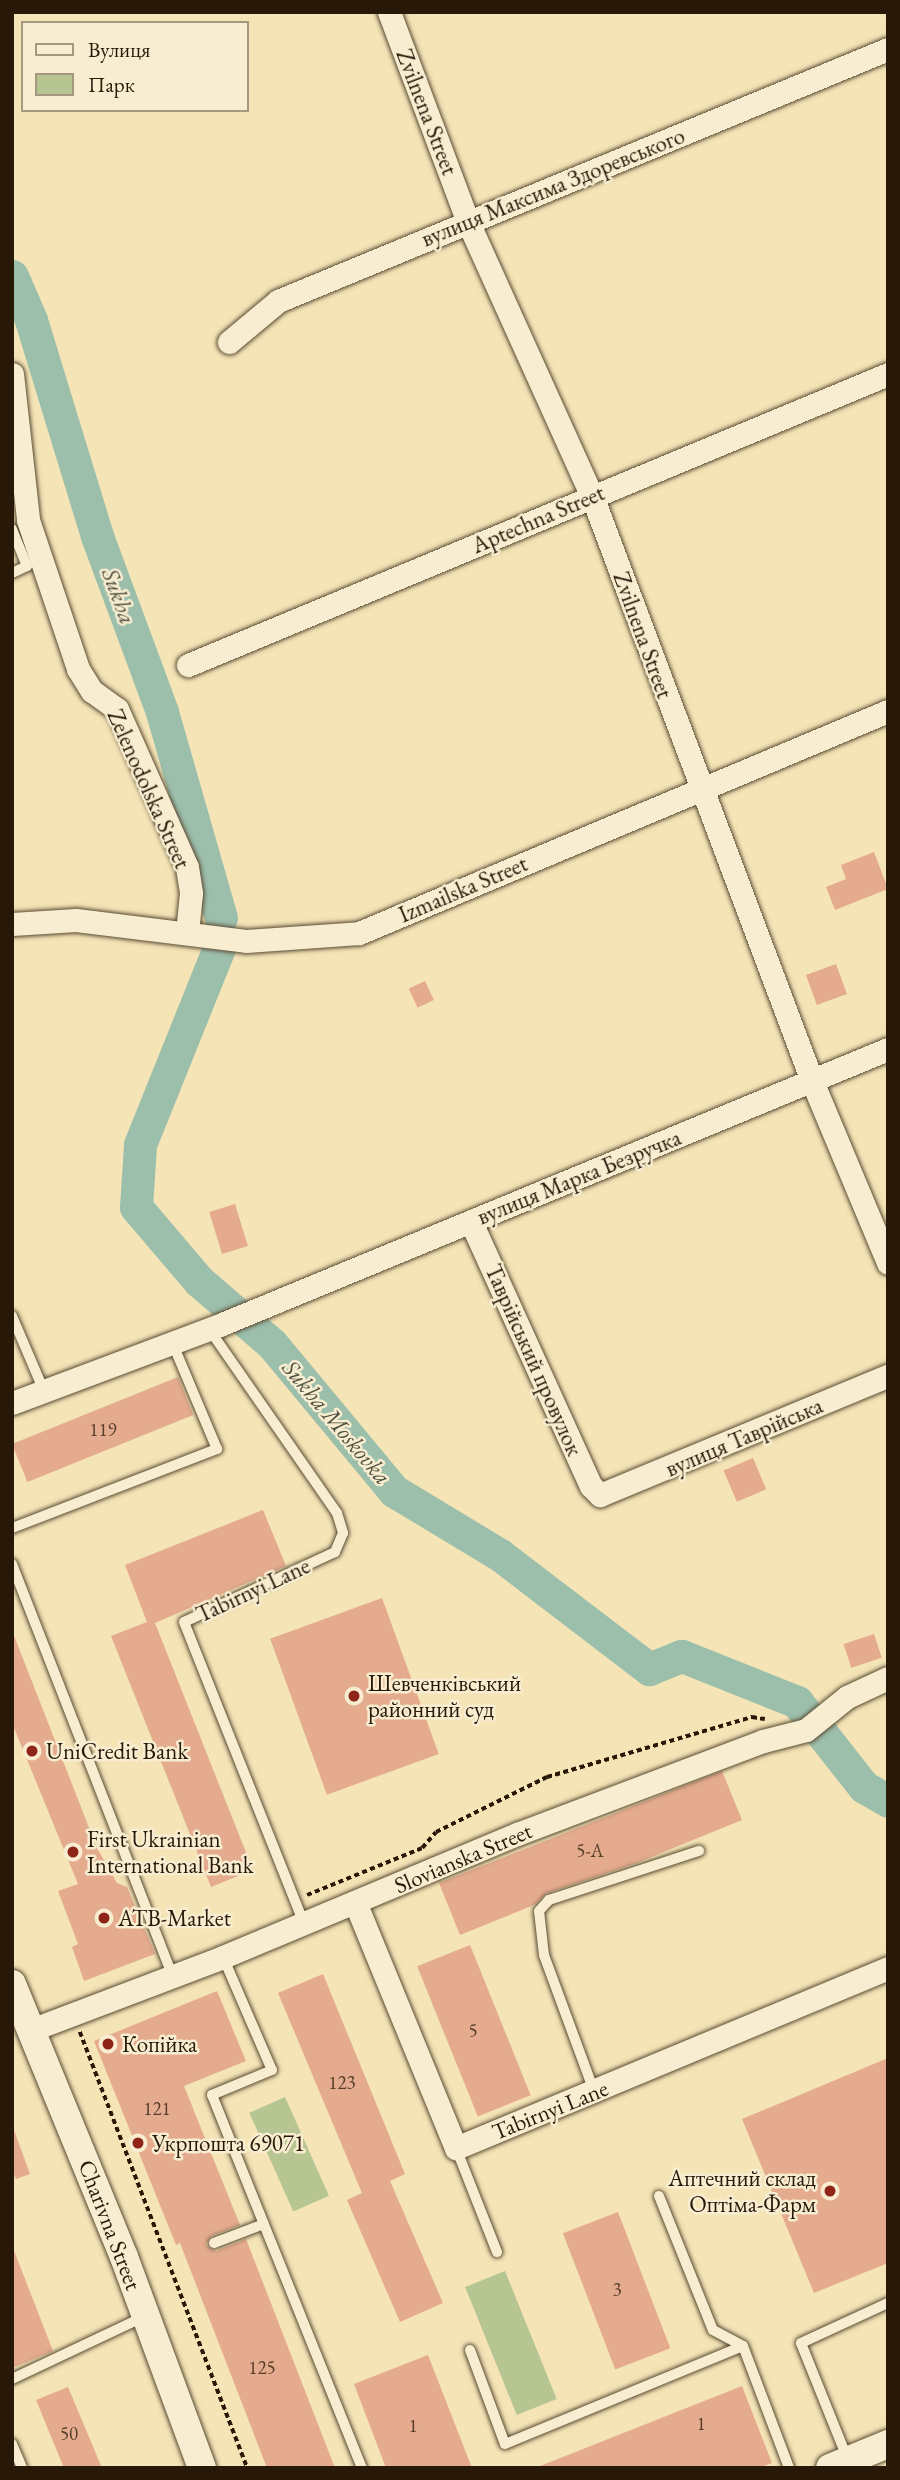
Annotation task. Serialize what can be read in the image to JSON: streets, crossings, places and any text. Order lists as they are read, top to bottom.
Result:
{
  "streets": {
    "street": [
      "Zvilnena Street",
      "вулиця Максима Здоревського",
      "Aptechna Street",
      "Zelenodolska Street",
      "Izmailska Street",
      "вулиця Марка Безручка",
      "Таврійський провулок",
      "вулиця Таврійська",
      "Tabirnyi Lane",
      "Slovianska Street",
      "Charivna Street"
    ]
  },
  "crossings": [
    ["Zvilnena Street", "вулиця Максима Здоревського"],
    ["Zvilnena Street", "Aptechna Street"],
    ["Zvilnena Street", "Izmailska Street"],
    ["Zvilnena Street", "вулиця Марка Безручка"],
    ["Zelenodolska Street", "Izmailska Street"],
    ["вулиця Марка Безручка", "Таврійський провулок"],
    ["вулиця Марка Безручка", "Tabirnyi Lane"],
    ["Таврійський провулок", "вулиця Таврійська"],
    ["Tabirnyi Lane", "Slovianska Street"],
    ["Slovianska Street", "Charivna Street"]
  ],
  "water": ["Sukha", "Sukha Moskovka"],
  "places": [
    "Шевченківський районний суд",
    "UniCredit Bank",
    "First Ukrainian International Bank",
    "ATB-Market",
    "Копійка",
    "Укрпошта 69071",
    "Аптечний склад Оптіма-Фарм"
  ],
  "house_numbers": [
    "119",
    "5-А",
    "5",
    "123",
    "121",
    "3",
    "125",
    "1",
    "1",
    "50"
  ],
  "legend": ["Вулиця", "Парк"]
}
